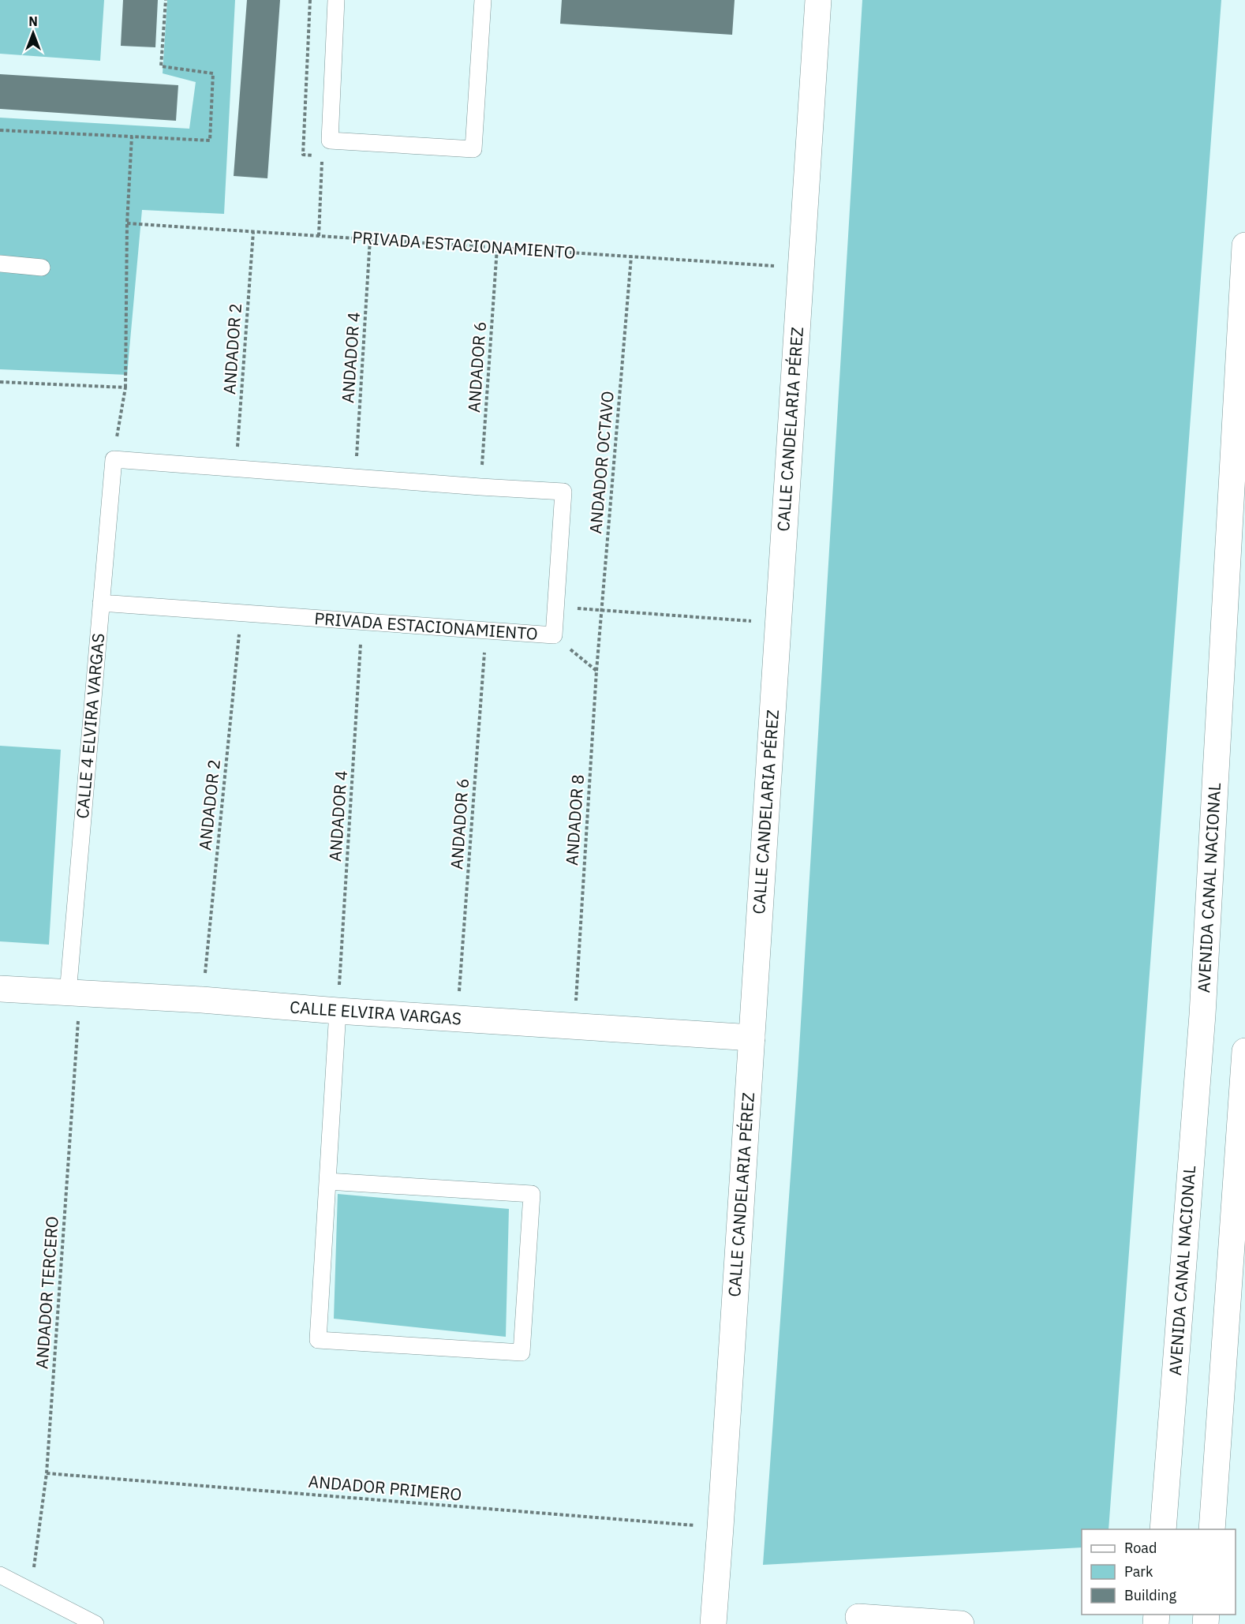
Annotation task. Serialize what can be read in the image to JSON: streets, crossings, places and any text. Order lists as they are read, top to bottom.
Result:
{
  "streets": {
    "street": ["CALLE CANDELARIA PÉREZ", "AVENIDA CANAL NACIONAL", "CALLE ELVIRA VARGAS"],
    "lane": ["PRIVADA ESTACIONAMIENTO", "CALLE 4 ELVIRA VARGAS"],
    "path": [
      "ANDADOR 2",
      "ANDADOR 4",
      "ANDADOR 6",
      "ANDADOR OCTAVO",
      "ANDADOR 8",
      "ANDADOR TERCERO",
      "ANDADOR PRIMERO"
    ]
  },
  "crossings": [
    ["PRIVADA ESTACIONAMIENTO", "ANDADOR 2"],
    ["PRIVADA ESTACIONAMIENTO", "ANDADOR 4"],
    ["PRIVADA ESTACIONAMIENTO", "ANDADOR 6"],
    ["PRIVADA ESTACIONAMIENTO", "CALLE CANDELARIA PÉREZ"],
    ["PRIVADA ESTACIONAMIENTO", "ANDADOR OCTAVO"],
    ["PRIVADA ESTACIONAMIENTO", "CALLE 4 ELVIRA VARGAS"],
    ["ANDADOR 2", "CALLE ELVIRA VARGAS"],
    ["ANDADOR 4", "CALLE ELVIRA VARGAS"],
    ["ANDADOR 6", "CALLE ELVIRA VARGAS"],
    ["CALLE CANDELARIA PÉREZ", "CALLE ELVIRA VARGAS"],
    ["CALLE CANDELARIA PÉREZ", "ANDADOR PRIMERO"],
    ["ANDADOR OCTAVO", "ANDADOR 8"],
    ["CALLE 4 ELVIRA VARGAS", "CALLE ELVIRA VARGAS"],
    ["CALLE 4 ELVIRA VARGAS", "ANDADOR TERCERO"],
    ["ANDADOR 8", "CALLE ELVIRA VARGAS"],
    ["CALLE ELVIRA VARGAS", "ANDADOR TERCERO"],
    ["ANDADOR TERCERO", "ANDADOR PRIMERO"]
  ],
  "legend": ["Road", "Park", "Building"],
  "north": "top"
}
